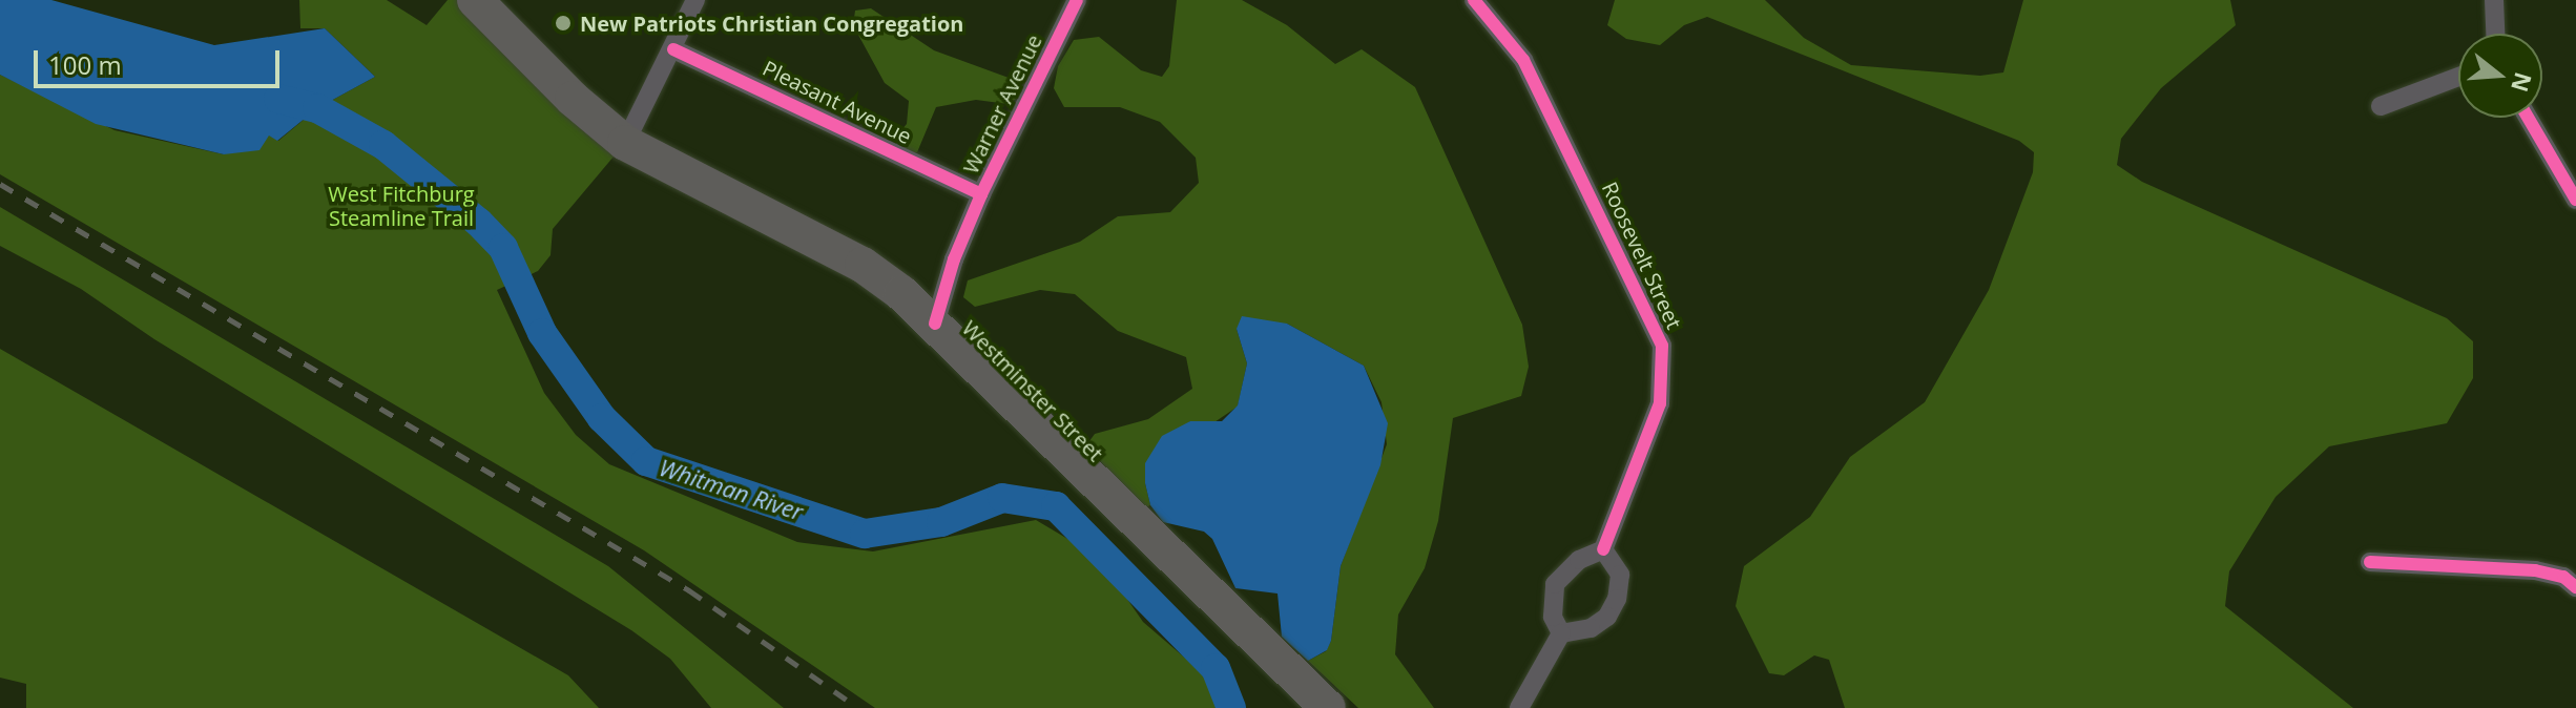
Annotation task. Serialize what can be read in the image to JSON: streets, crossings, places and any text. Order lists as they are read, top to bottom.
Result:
{
  "streets": {
    "highway": ["Westminster Street"],
    "street": ["Pleasant Avenue", "Warner Avenue", "Roosevelt Street"]
  },
  "crossings": [
    ["Pleasant Avenue", "Warner Avenue"],
    ["Warner Avenue", "Westminster Street"]
  ],
  "water": ["Whitman River"],
  "parks": ["West Fitchburg Steamline Trail"],
  "places": ["New Patriots Christian Congregation"],
  "scale_bar": "100 m",
  "north": "right"
}
